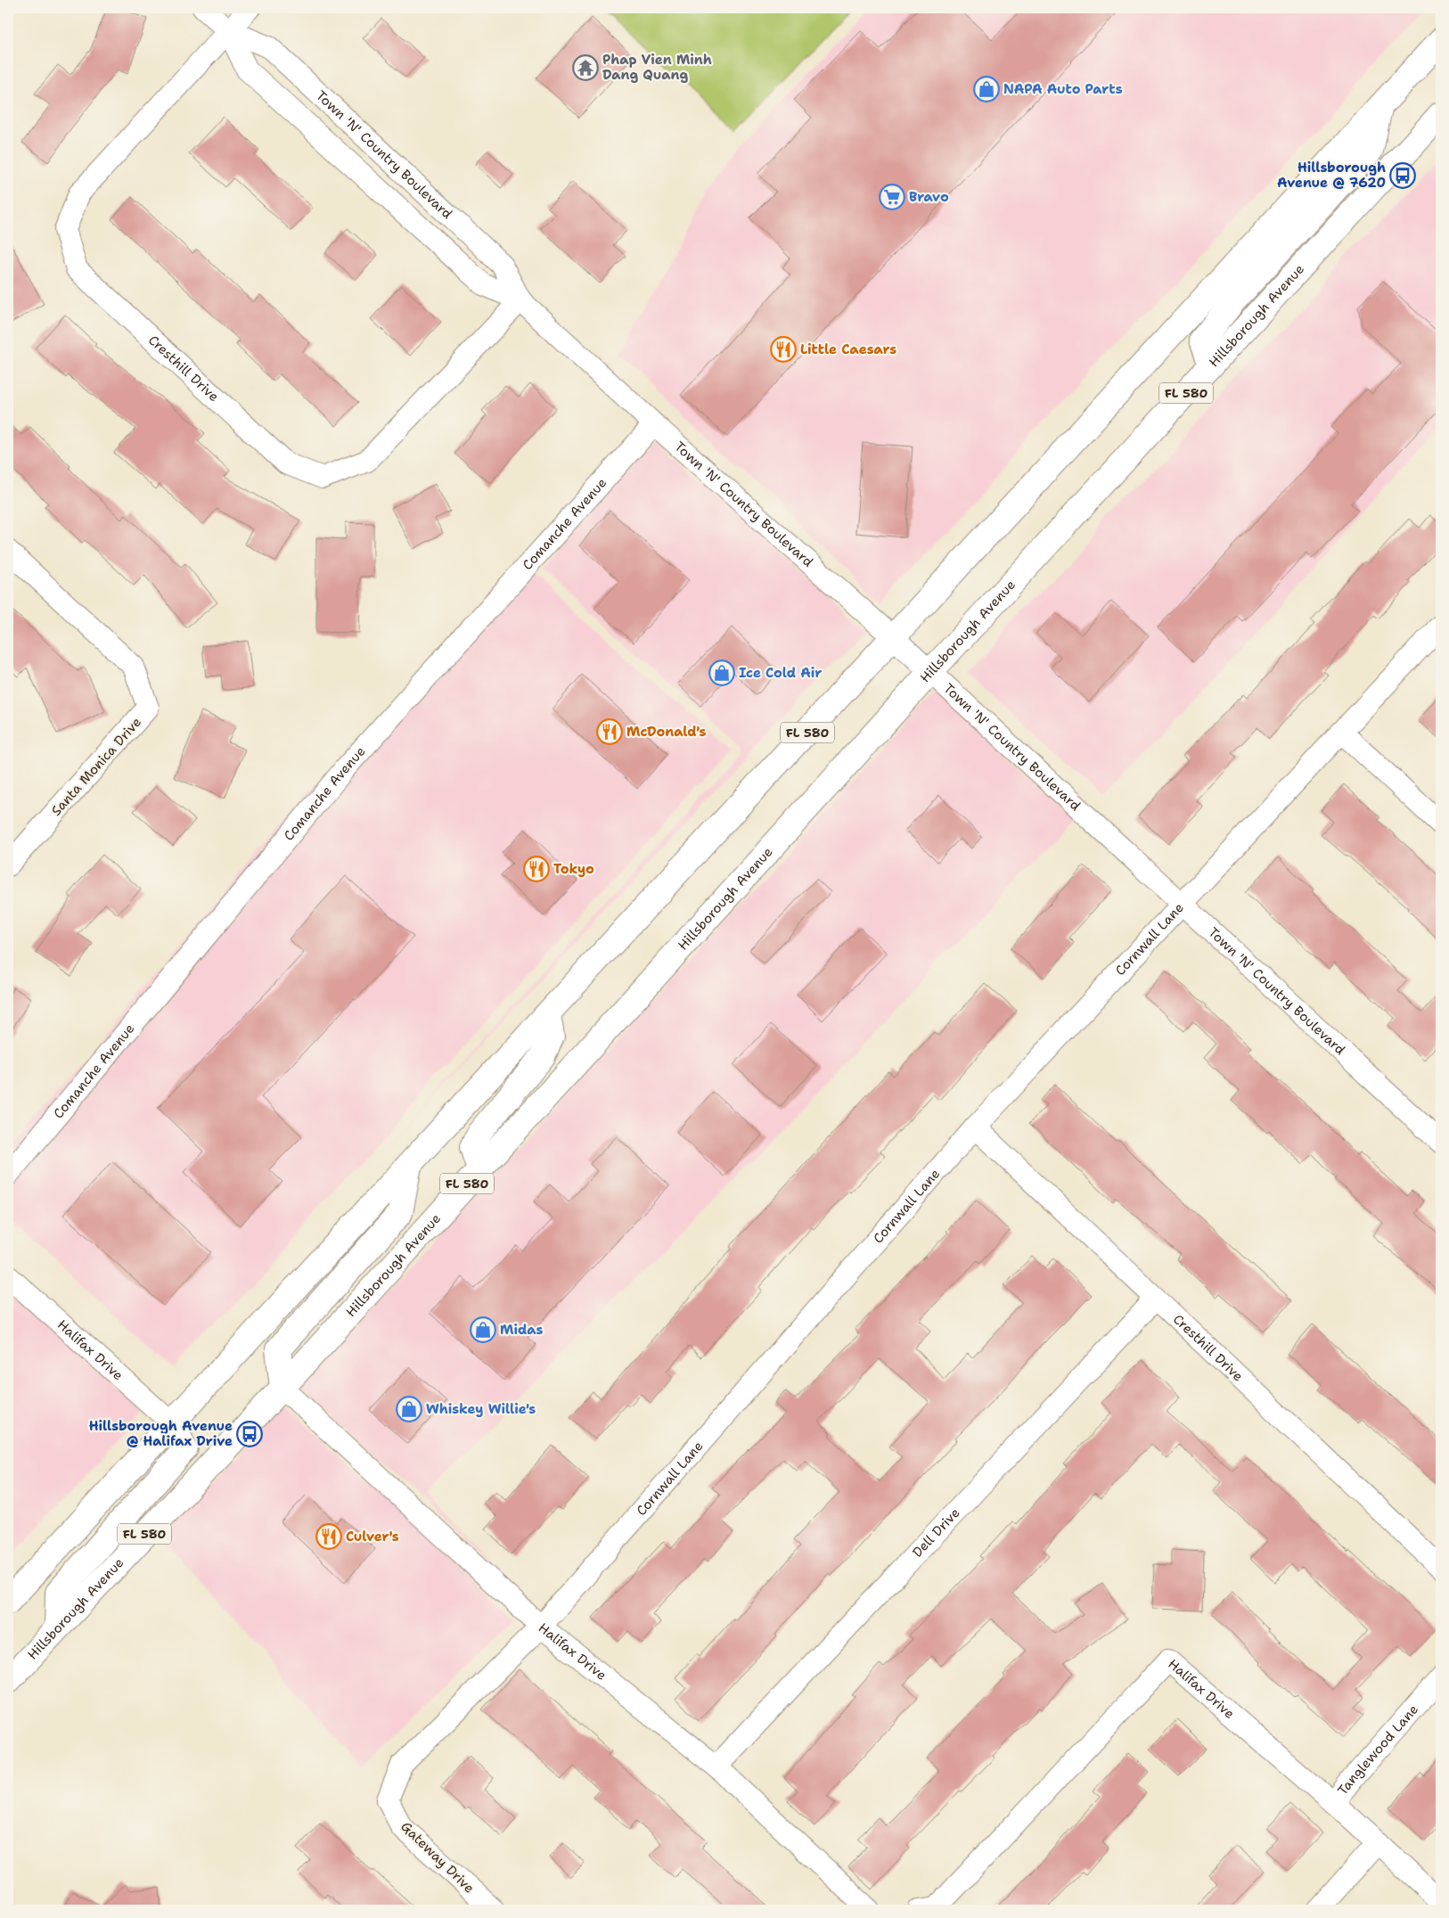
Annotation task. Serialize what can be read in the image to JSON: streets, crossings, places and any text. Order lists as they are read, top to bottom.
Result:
{
  "streets": {
    "main road": ["Hillsborough Avenue", "FL 580"],
    "street": [
      "Town 'N' Country Boulevard",
      "Cresthill Drive",
      "Comanche Avenue",
      "Santa Monica Drive",
      "Cornwall Lane",
      "Halifax Drive",
      "Dell Drive",
      "Tanglewood Lane",
      "Gateway Drive"
    ]
  },
  "crossings": [
    ["Town 'N' Country Boulevard", "Hillsborough Avenue"],
    ["Town 'N' Country Boulevard", "Cresthill Drive"],
    ["Town 'N' Country Boulevard", "FL 580"],
    ["Town 'N' Country Boulevard", "Comanche Avenue"],
    ["Town 'N' Country Boulevard", "Cornwall Lane"],
    ["Hillsborough Avenue", "Halifax Drive"],
    ["Cresthill Drive", "Cornwall Lane"],
    ["Cresthill Drive", "Dell Drive"],
    ["FL 580", "Halifax Drive"],
    ["Cornwall Lane", "Halifax Drive"],
    ["Cornwall Lane", "Gateway Drive"],
    ["Halifax Drive", "Dell Drive"],
    ["Halifax Drive", "Tanglewood Lane"]
  ],
  "places": {
    "temple": ["Phap Vien Minh Dang Quang"],
    "shop": [
      "NAPA Auto Parts",
      "Ice Cold Air",
      "Midas",
      "Whiskey Willie's"
    ],
    "bus stop": ["Hillsborough Avenue @ 7620", "Hillsborough Avenue @ Halifax Drive"],
    "supermarket": ["Bravo"],
    "restaurant": [
      "Little Caesars",
      "McDonald's",
      "Tokyo",
      "Culver's"
    ]
  }
}
